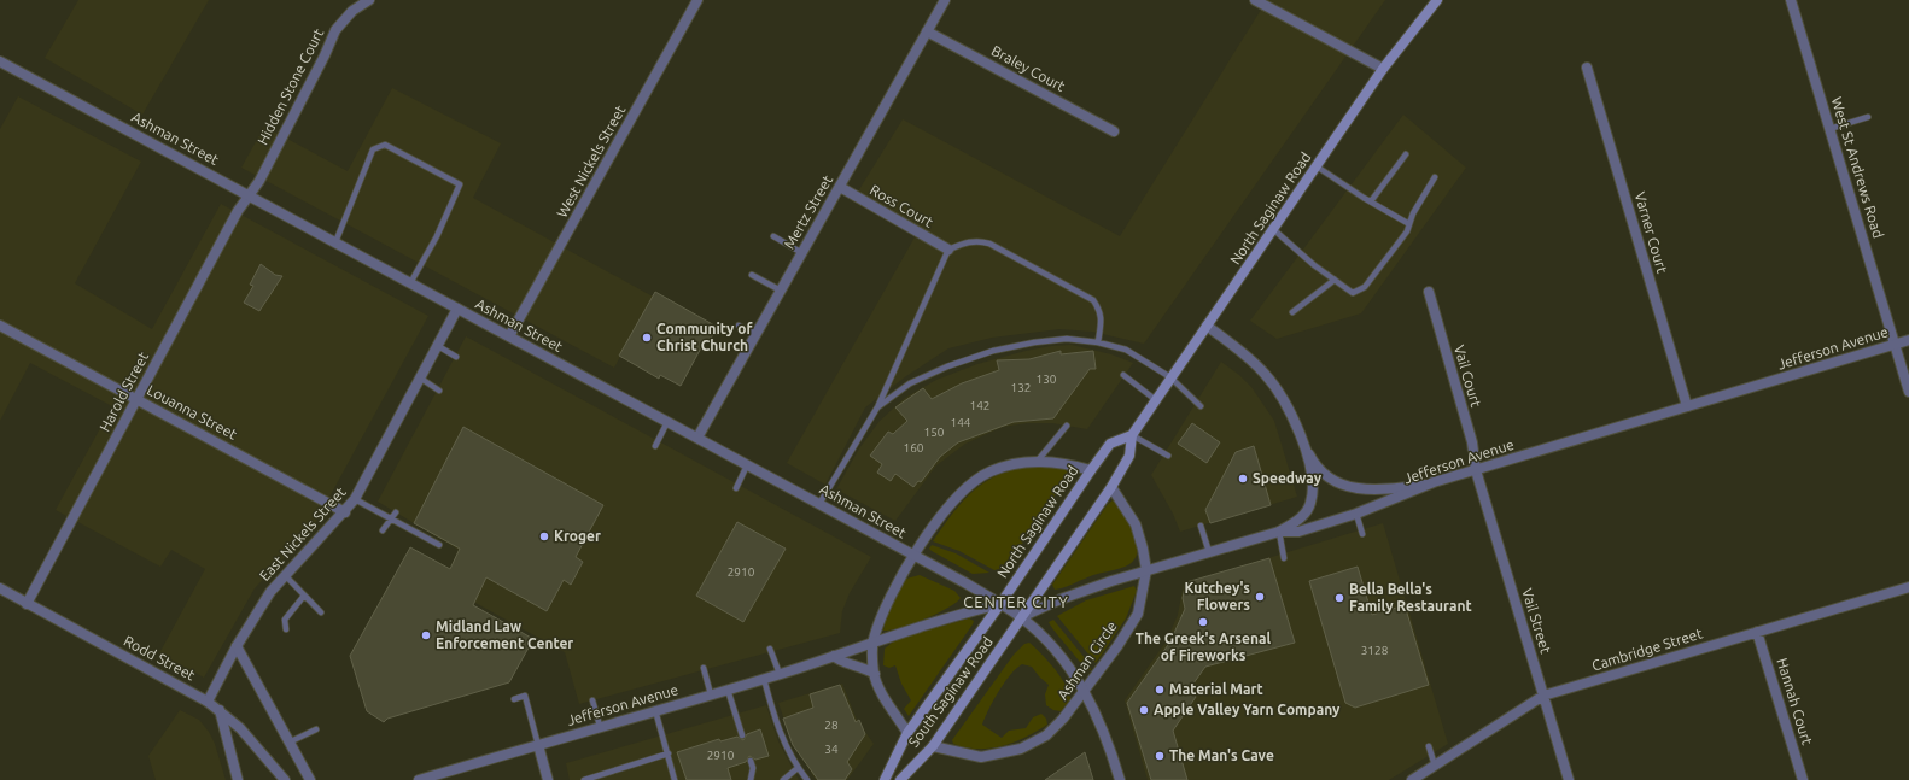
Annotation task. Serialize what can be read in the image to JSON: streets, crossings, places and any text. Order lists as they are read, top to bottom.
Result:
{
  "streets": {
    "main road": ["North Saginaw Road", "South Saginaw Road"],
    "street": [
      "Braley Court",
      "Hidden Stone Court",
      "Ashman Street",
      "West Nickels Street",
      "West St Andrews Road",
      "Ross Court",
      "Mertz Street",
      "Varner Court",
      "Jefferson Avenue",
      "Vail Court",
      "Harold Street",
      "Louanna Street",
      "East Nickels Street",
      "Vail Street",
      "Cambridge Street",
      "Rodd Street",
      "Ashman Circle",
      "Hannah Court"
    ]
  },
  "crossings": [
    ["Braley Court", "Mertz Street"],
    ["Hidden Stone Court", "Ashman Street"],
    ["Hidden Stone Court", "Harold Street"],
    ["Ashman Street", "West Nickels Street"],
    ["Ashman Street", "North Saginaw Road"],
    ["Ashman Street", "Mertz Street"],
    ["Ashman Street", "Jefferson Avenue"],
    ["Ashman Street", "Harold Street"],
    ["Ashman Street", "East Nickels Street"],
    ["Ashman Street", "Ashman Circle"],
    ["Ashman Street", "South Saginaw Road"],
    ["West St Andrews Road", "Jefferson Avenue"],
    ["Ross Court", "Mertz Street"],
    ["North Saginaw Road", "Jefferson Avenue"],
    ["North Saginaw Road", "Ashman Circle"],
    ["North Saginaw Road", "South Saginaw Road"],
    ["Varner Court", "Jefferson Avenue"],
    ["Jefferson Avenue", "Vail Court"],
    ["Jefferson Avenue", "Vail Street"],
    ["Jefferson Avenue", "Ashman Circle"],
    ["Jefferson Avenue", "South Saginaw Road"],
    ["Vail Court", "Vail Street"],
    ["Harold Street", "Louanna Street"],
    ["Harold Street", "Rodd Street"],
    ["Louanna Street", "East Nickels Street"],
    ["East Nickels Street", "Rodd Street"],
    ["Vail Street", "Cambridge Street"],
    ["Cambridge Street", "Hannah Court"],
    ["Ashman Circle", "South Saginaw Road"]
  ],
  "districts": ["CENTER CITY"],
  "places": [
    "Community of Christ Church",
    "Speedway",
    "Kroger",
    "Kutchey's Flowers",
    "Bella Bella's Family Restaurant",
    "The Greek's Arsenal of Fireworks",
    "Midland Law Enforcement Center",
    "Material Mart",
    "Apple Valley Yarn Company",
    "The Man's Cave"
  ],
  "house_numbers": [
    "130",
    "132",
    "142",
    "144",
    "150",
    "160",
    "2910",
    "3128",
    "28",
    "34",
    "2910"
  ]
}
